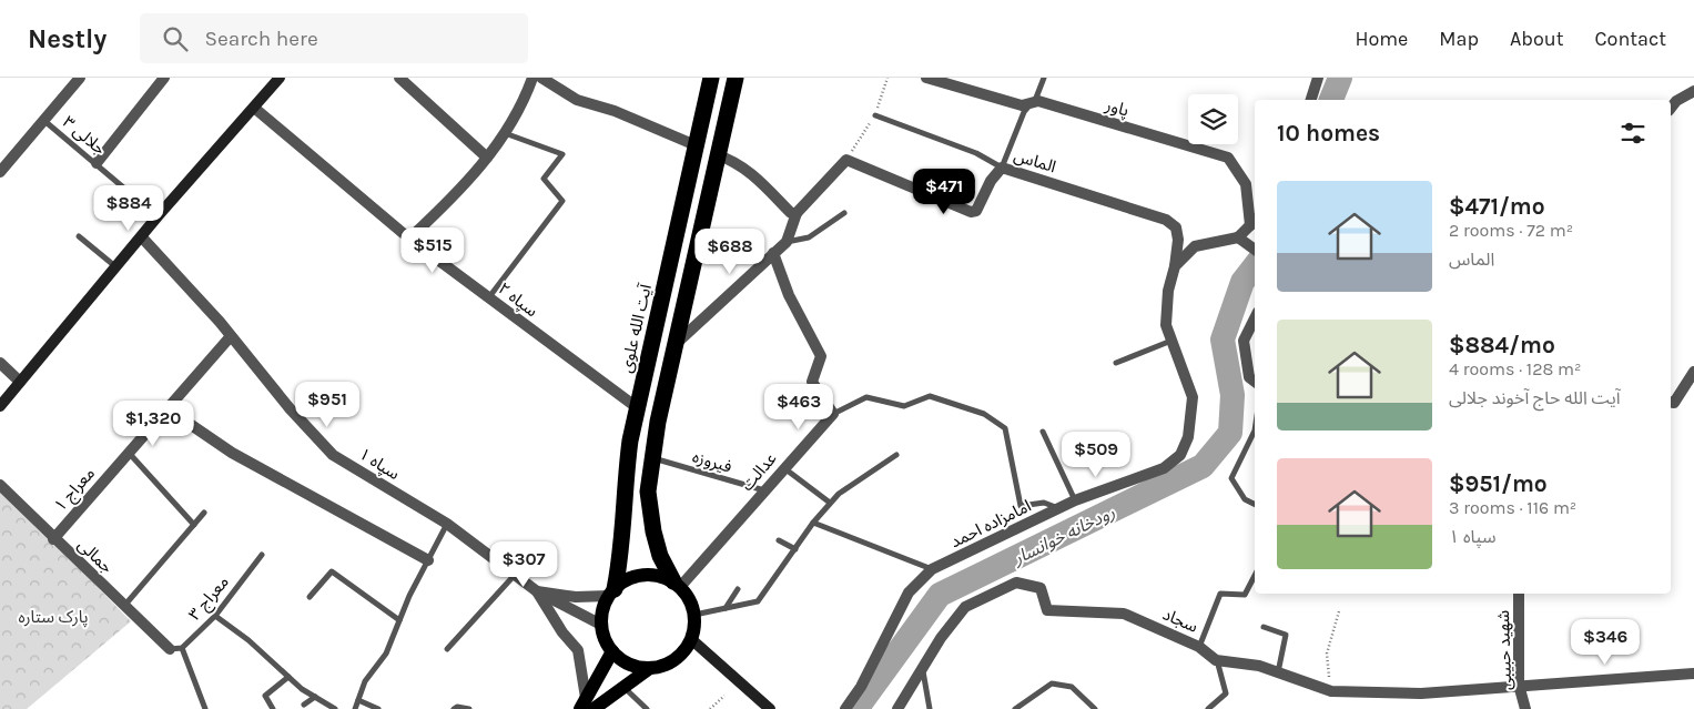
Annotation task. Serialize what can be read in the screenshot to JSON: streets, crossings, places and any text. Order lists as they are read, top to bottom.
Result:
{
  "streets": {
    "highway": ["آیت الله علوی"],
    "street": [
      "پاور",
      "الماس",
      "سپاه ۲",
      "سپاه ۱",
      "عدالت",
      "معراج ۱",
      "امامزاده احمد",
      "جمالی",
      "سجاد",
      "شهید حبیبی"
    ],
    "lane": ["جلالی ۳", "فیروزه", "معراج ۳"]
  },
  "crossings": [
    ["الماس", "امامزاده احمد"],
    ["سپاه ۲", "آیت الله علوی"],
    ["آیت الله علوی", "عدالت"],
    ["فیروزه", "عدالت"],
    ["سپاه ۱", "معراج ۱"],
    ["معراج ۱", "جمالی"]
  ],
  "water": ["رودخانه خوانسار"],
  "parks": ["پارک ستاره"],
  "page": {
    "header": "Nestly",
    "search": "Search here",
    "nav": [
      "Home",
      "Map",
      "About",
      "Contact"
    ],
    "heading": "10 homes",
    "list": [
      {
        "name": "$471/mo",
        "note": "2 rooms · 72 m² · الماس"
      },
      {
        "name": "$884/mo",
        "note": "4 rooms · 128 m² · آیت الله حاج آخوند جلالی"
      },
      {
        "name": "$951/mo",
        "note": "3 rooms · 116 m² · سپاه ۱"
      }
    ],
    "price": [
      "$471",
      "$884",
      "$515",
      "$688",
      "$951",
      "$463",
      "$1,320",
      "$509",
      "$307",
      "$346"
    ]
  }
}
